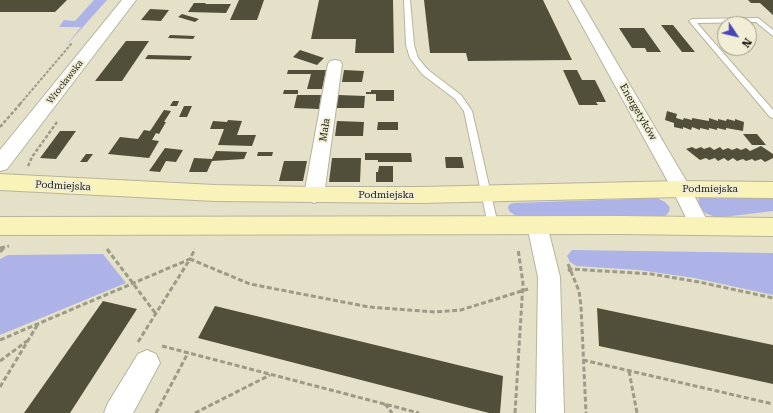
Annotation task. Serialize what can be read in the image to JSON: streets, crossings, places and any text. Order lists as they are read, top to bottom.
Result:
{
  "streets": {
    "main road": ["Podmiejska"],
    "street": ["Wrocławska", "Energetyków", "Mała"]
  },
  "crossings": [
    ["Energetyków", "Podmiejska"],
    ["Mała", "Podmiejska"]
  ],
  "north": "bottom right"
}
